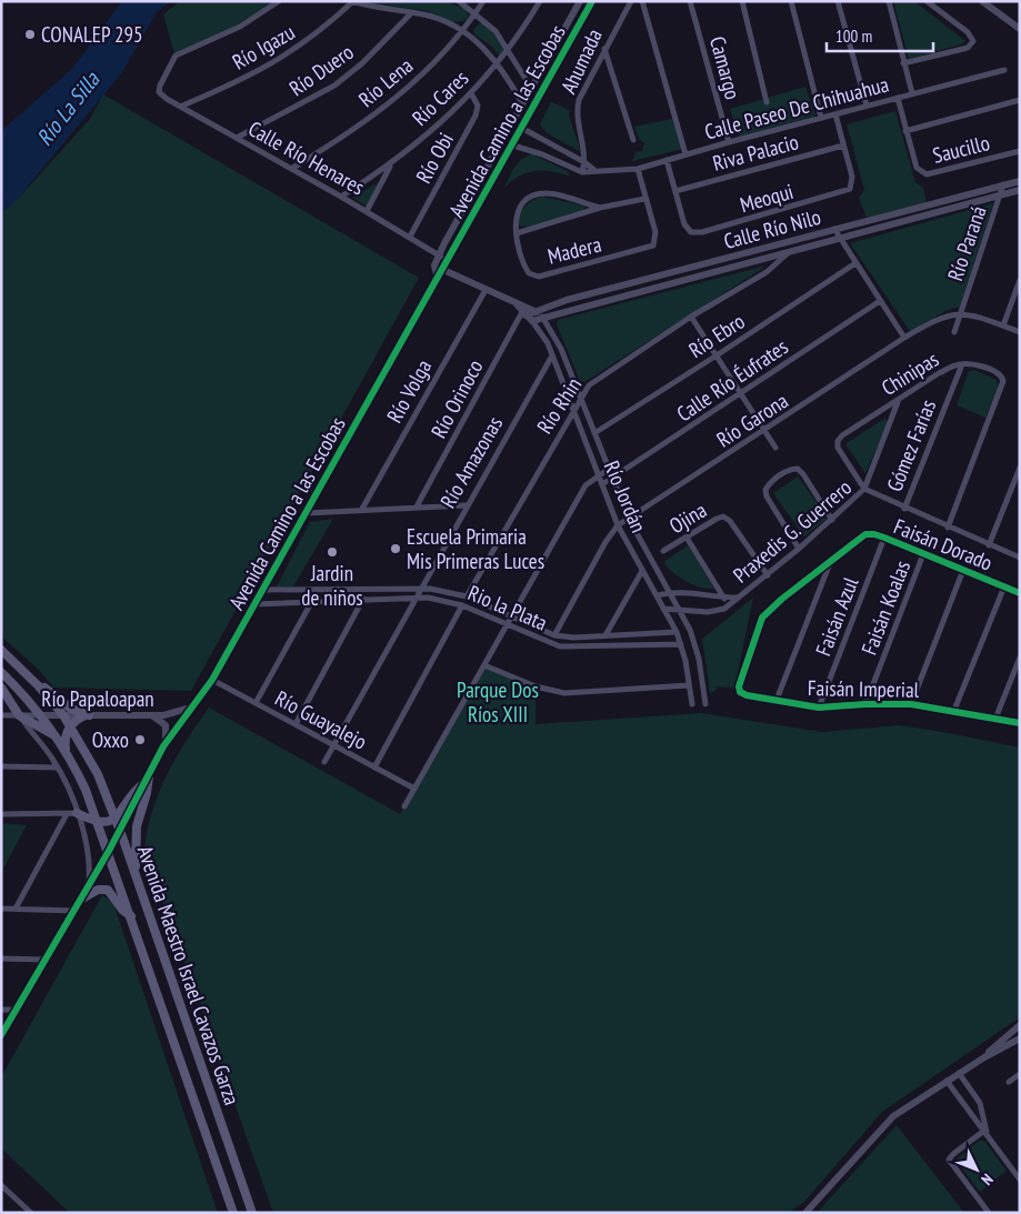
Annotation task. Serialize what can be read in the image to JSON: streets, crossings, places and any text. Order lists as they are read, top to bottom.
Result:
{
  "streets": {
    "main road": ["Avenida Maestro Israel Cavazos Garza"],
    "street": [
      "Río Igazu",
      "Ahumada",
      "Camargo",
      "Río Duero",
      "Río Lena",
      "Río Cares",
      "Calle Paseo De Chihuahua",
      "Avenida Camino a las Escobas",
      "Saucillo",
      "Riva Palacio",
      "Calle Río Henares",
      "Río Obi",
      "Meoqui",
      "Calle Río Nilo",
      "Río Paraná",
      "Madera",
      "Río Ebro",
      "Chinipas",
      "Calle Río Éufrates",
      "Río Volga",
      "Río Orinoco",
      "Río Rhin",
      "Río Garona",
      "Gómez Farías",
      "Río Amazonas",
      "Río Jordán",
      "Ojina",
      "Praxedis G. Guerrero",
      "Faisán Dorado",
      "Rio la Plata",
      "Faisán Koalas",
      "Faisán Azul",
      "Faisán Imperial",
      "Río Papaloapan",
      "Río Guayalejo"
    ]
  },
  "crossings": [
    ["Río Igazu", "Calle Río Henares"],
    ["Ahumada", "Calle Paseo De Chihuahua"],
    ["Camargo", "Calle Paseo De Chihuahua"],
    ["Río Duero", "Calle Río Henares"],
    ["Río Lena", "Calle Río Henares"],
    ["Río Cares", "Calle Río Henares"],
    ["Río Cares", "Río Obi"],
    ["Calle Paseo De Chihuahua", "Avenida Camino a las Escobas"],
    ["Calle Paseo De Chihuahua", "Saucillo"],
    ["Calle Paseo De Chihuahua", "Meoqui"],
    ["Calle Paseo De Chihuahua", "Madera"],
    ["Avenida Camino a las Escobas", "Calle Río Henares"],
    ["Avenida Camino a las Escobas", "Rio la Plata"],
    ["Avenida Camino a las Escobas", "Río Papaloapan"],
    ["Avenida Camino a las Escobas", "Río Guayalejo"],
    ["Avenida Camino a las Escobas", "Avenida Maestro Israel Cavazos Garza"],
    ["Riva Palacio", "Meoqui"],
    ["Calle Río Henares", "Río Obi"],
    ["Calle Río Nilo", "Río Paraná"],
    ["Calle Río Nilo", "Río Orinoco"],
    ["Calle Río Nilo", "Río Rhin"],
    ["Calle Río Nilo", "Río Jordán"],
    ["Río Paraná", "Río Garona"],
    ["Chinipas", "Gómez Farías"],
    ["Chinipas", "Praxedis G. Guerrero"],
    ["Calle Río Éufrates", "Río Jordán"],
    ["Río Orinoco", "Río Jordán"],
    ["Río Rhin", "Río Jordán"],
    ["Río Rhin", "Rio la Plata"],
    ["Río Garona", "Río Jordán"],
    ["Río Garona", "Rio la Plata"],
    ["Gómez Farías", "Praxedis G. Guerrero"],
    ["Río Amazonas", "Río Jordán"],
    ["Río Amazonas", "Rio la Plata"],
    ["Río Amazonas", "Río Guayalejo"],
    ["Río Jordán", "Praxedis G. Guerrero"],
    ["Río Jordán", "Rio la Plata"],
    ["Ojina", "Praxedis G. Guerrero"],
    ["Faisán Dorado", "Faisán Koalas"],
    ["Faisán Dorado", "Faisán Azul"],
    ["Faisán Dorado", "Faisán Imperial"],
    ["Faisán Koalas", "Faisán Imperial"],
    ["Faisán Azul", "Faisán Imperial"],
    ["Río Papaloapan", "Avenida Maestro Israel Cavazos Garza"]
  ],
  "water": ["Río La Silla"],
  "parks": ["Parque Dos Ríos XIII"],
  "places": [
    "CONALEP 295",
    "Escuela Primaria Mis Primeras Luces",
    "Jardin de niños",
    "Oxxo"
  ],
  "scale_bar": "100 m",
  "north": "bottom right"
}
